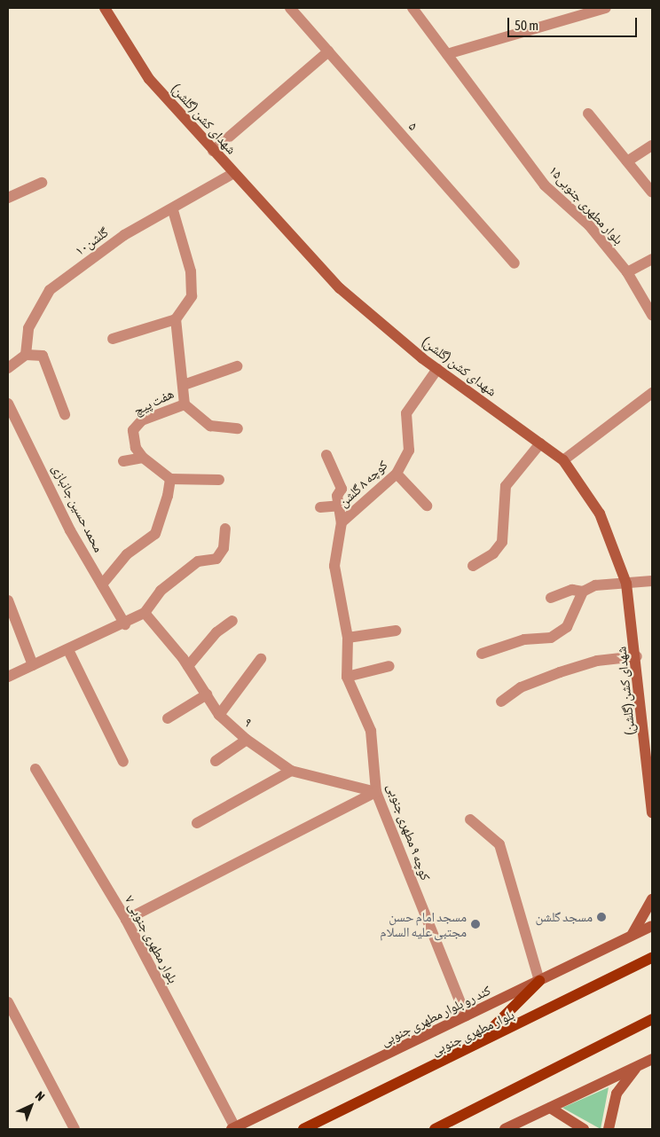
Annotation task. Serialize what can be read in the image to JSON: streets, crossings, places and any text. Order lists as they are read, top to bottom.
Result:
{
  "streets": {
    "main road": ["بلوار مطهری جنوبی"],
    "street": [
      "شهدای کشن (گلشن)",
      "۵",
      "بلوار مطهری جنوبی۱۵",
      "گلشن۱۰",
      "هفت پیچ",
      "کوچه ۸ گلشن",
      "محمد حسین جانبازی",
      "۹",
      "کوچه ۹ مطهری جنوبی",
      "۷ بلوار مطهری جنوبی",
      "کند رو بلوار مطهری جنوبی"
    ]
  },
  "crossings": [
    ["شهدای کشن (گلشن)", "گلشن۱۰"],
    ["شهدای کشن (گلشن)", "کوچه ۸ گلشن"],
    ["کوچه ۸ گلشن", "کوچه ۹ مطهری جنوبی"],
    ["۹", "کوچه ۹ مطهری جنوبی"],
    ["کوچه ۹ مطهری جنوبی", "کند رو بلوار مطهری جنوبی"],
    ["۷ بلوار مطهری جنوبی", "کند رو بلوار مطهری جنوبی"]
  ],
  "places": ["مسجد گلشن", "مسجد امام حسن مجتبی علیه السلام"],
  "scale_bar": "50 m",
  "north": "top right"
}
